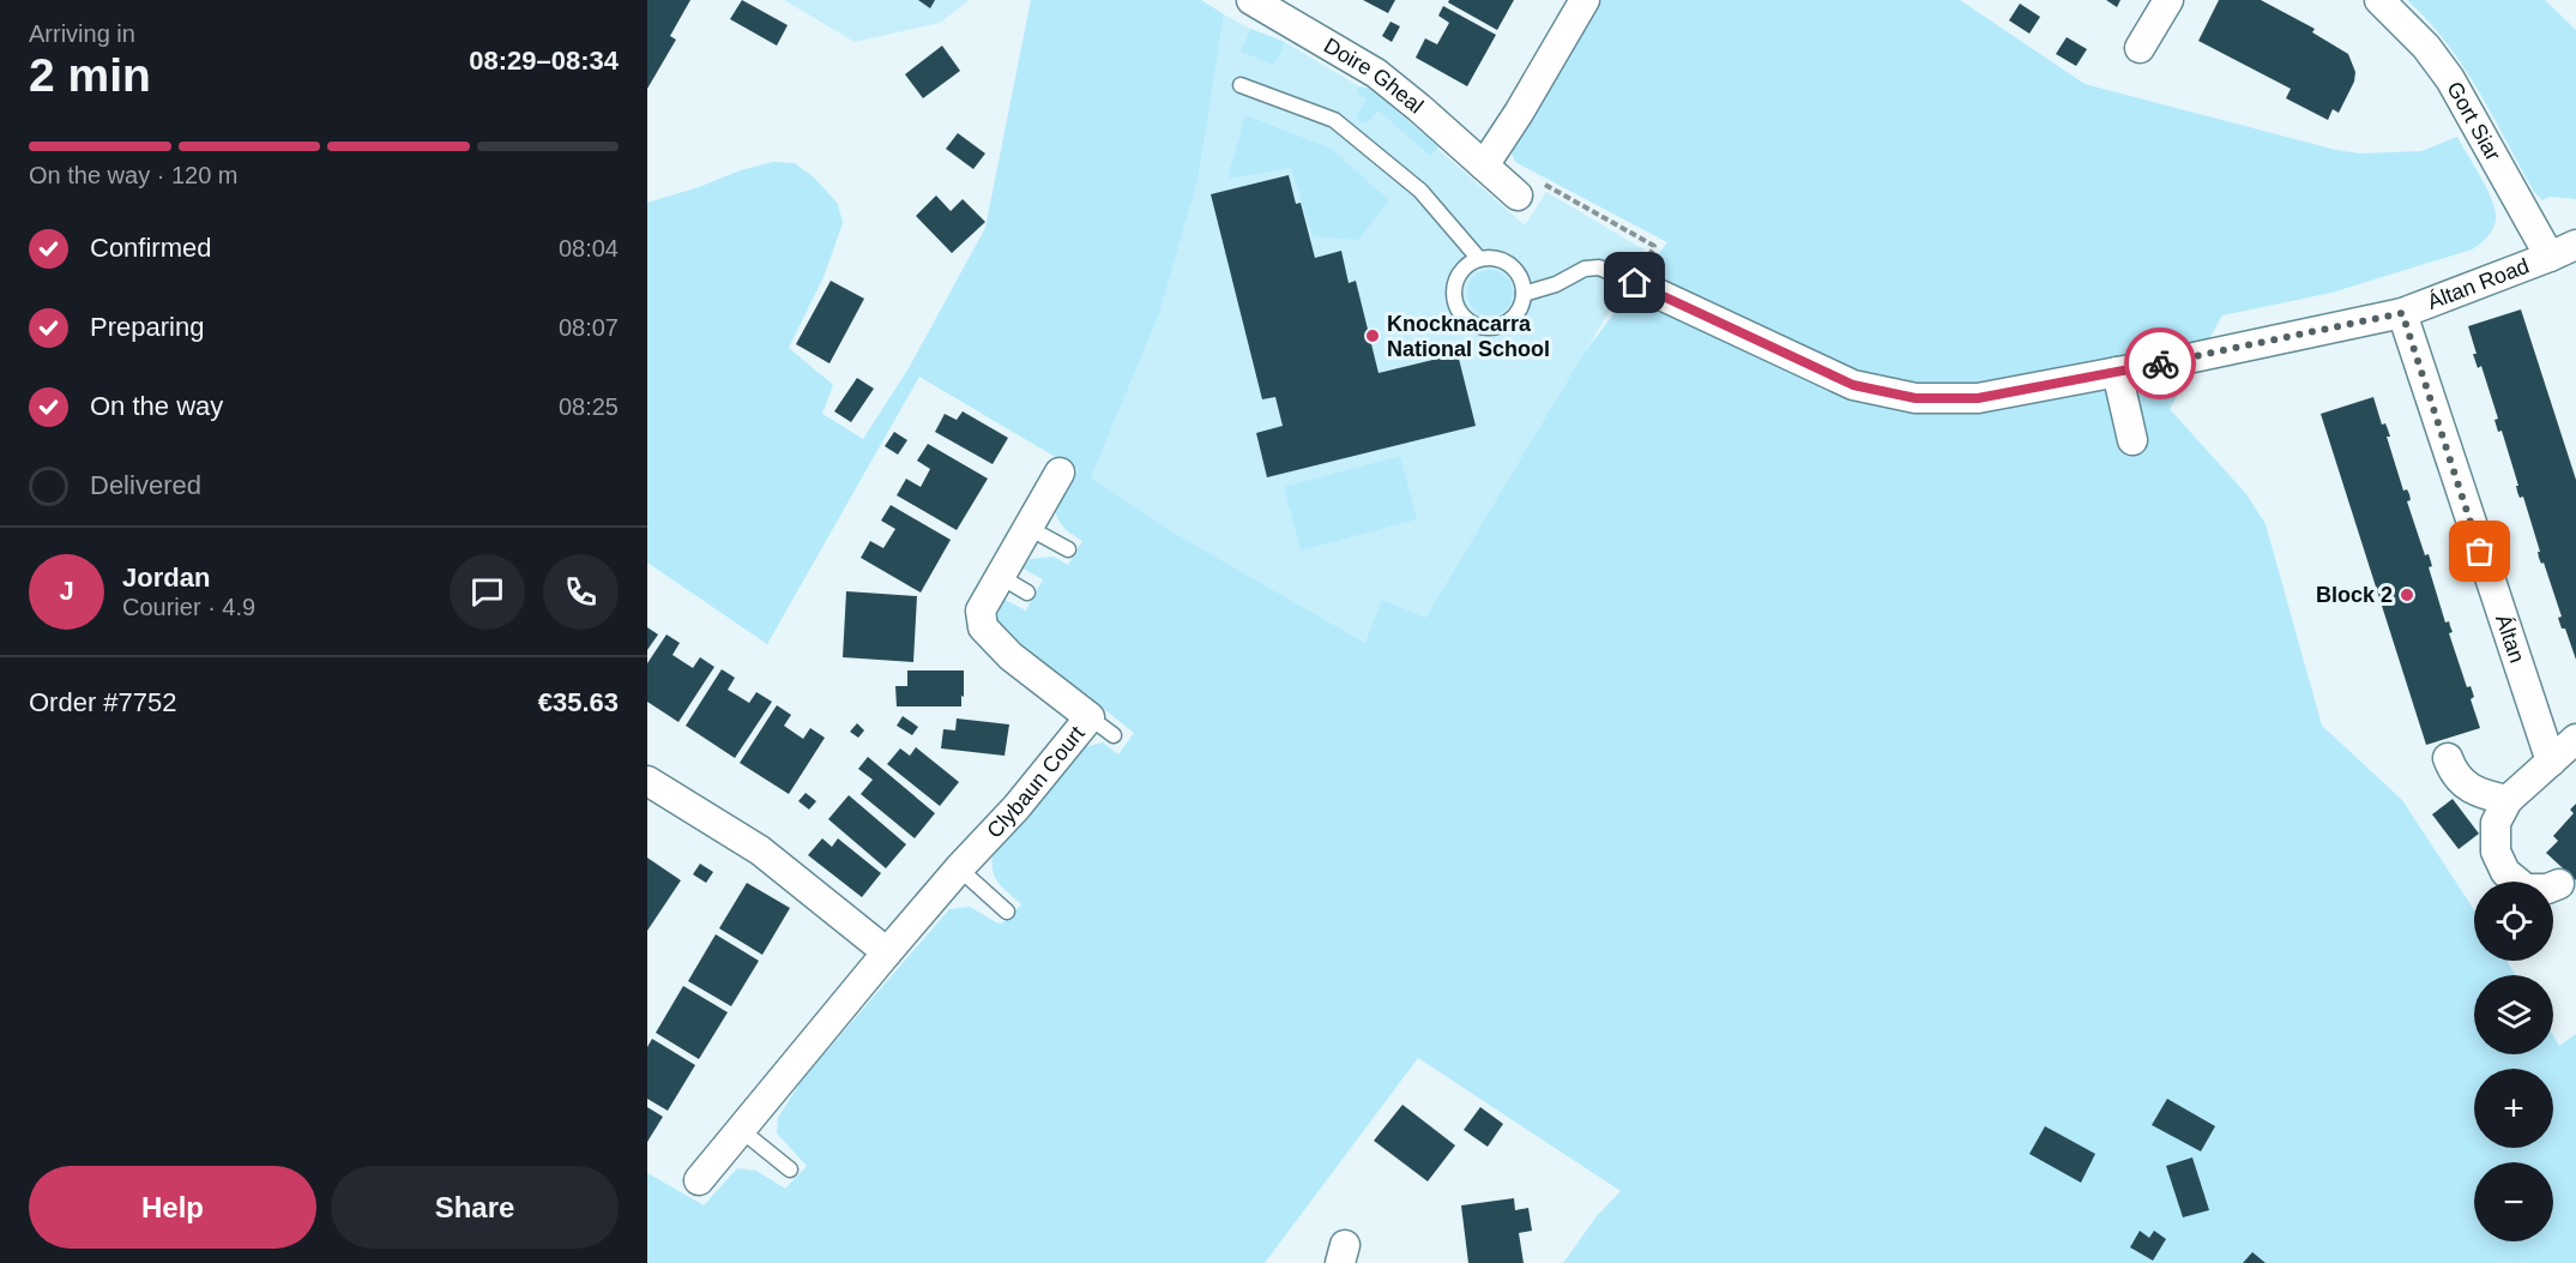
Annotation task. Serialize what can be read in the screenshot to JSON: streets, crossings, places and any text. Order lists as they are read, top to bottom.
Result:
{
  "streets": {
    "street": [
      "Doire Gheal",
      "Gort Siar",
      "Áltan Road",
      "Áltan",
      "Clybaun Court"
    ]
  },
  "crossings": [
    ["Gort Siar", "Áltan Road"],
    ["Áltan Road", "Áltan"]
  ],
  "places": ["Knocknacarra National School", "Block 2"],
  "page": {
    "heading": ["2 min", "Arriving in", "08:29–08:34"],
    "panel": [
      "Jordan",
      "Courier · 4.9",
      "Order #7752",
      "€35.63"
    ],
    "bar": "On the way · 120 m",
    "list": [
      ["Confirmed", "08:04"],
      ["Preparing", "08:07"],
      ["On the way", "08:25"],
      "Delivered"
    ],
    "round": "J",
    "map_buttons": ["+", "−"],
    "buttons": ["Help", "Share"]
  }
}
